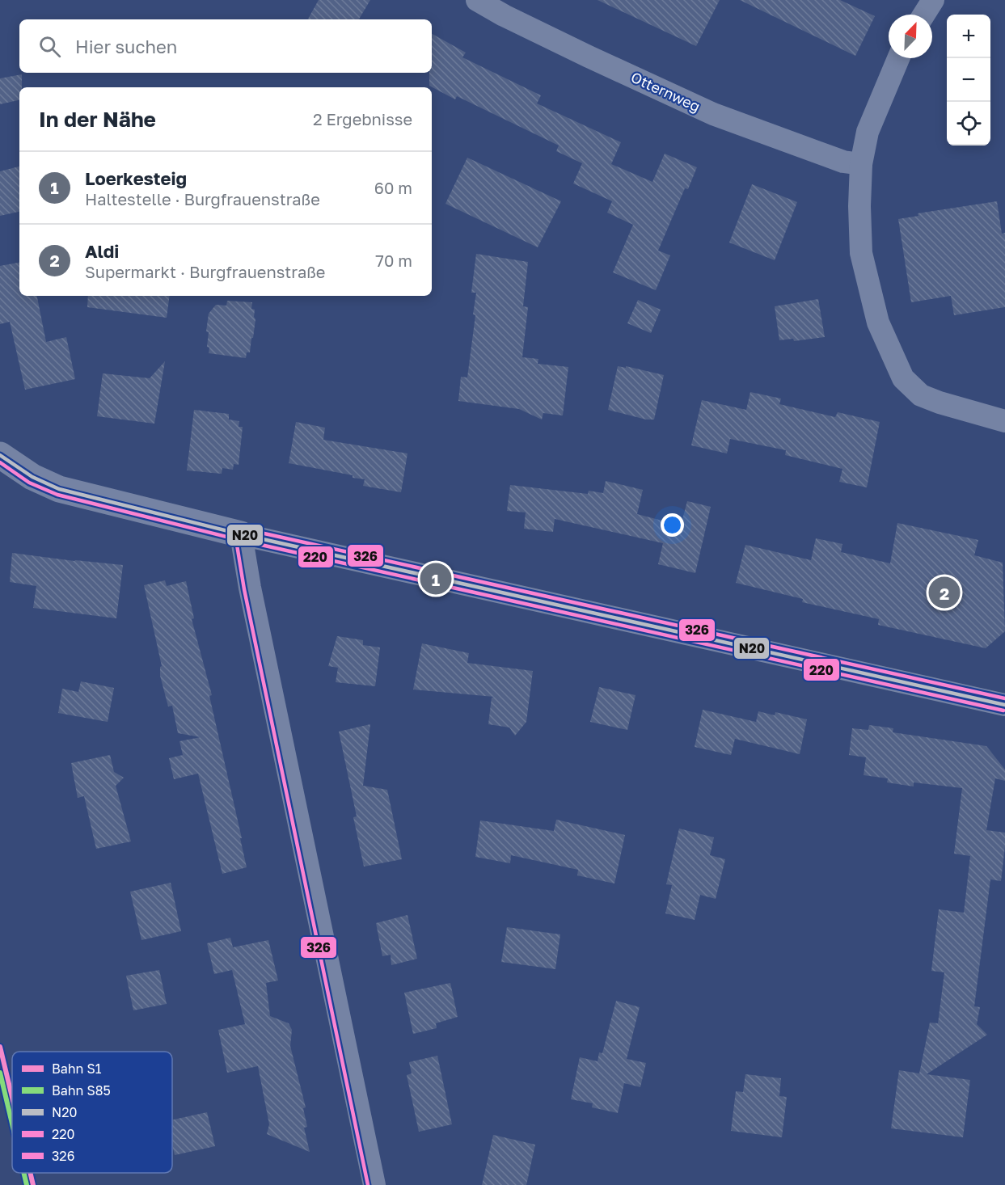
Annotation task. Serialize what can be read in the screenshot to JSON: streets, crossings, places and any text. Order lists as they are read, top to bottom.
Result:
{
  "streets": {
    "street": ["Otternweg"]
  },
  "lines": [
    "transit line N20",
    "transit line 220",
    "transit line 326",
    "rail line S1",
    "rail line S85"
  ],
  "legend": [
    "Bahn S1",
    "Bahn S85",
    "N20",
    "220",
    "326"
  ],
  "north": "top right",
  "page": {
    "map_buttons": ["+", "−"],
    "search": "Hier suchen",
    "heading": ["In der Nähe", "2 Ergebnisse"],
    "list": [
      {
        "mark": "1",
        "name": "Loerkesteig",
        "note": "Haltestelle · Burgfrauenstraße",
        "value": "60 m"
      },
      {
        "mark": "2",
        "name": "Aldi",
        "note": "Supermarkt · Burgfrauenstraße",
        "value": "70 m"
      }
    ],
    "pins": ["1", "2"]
  }
}
